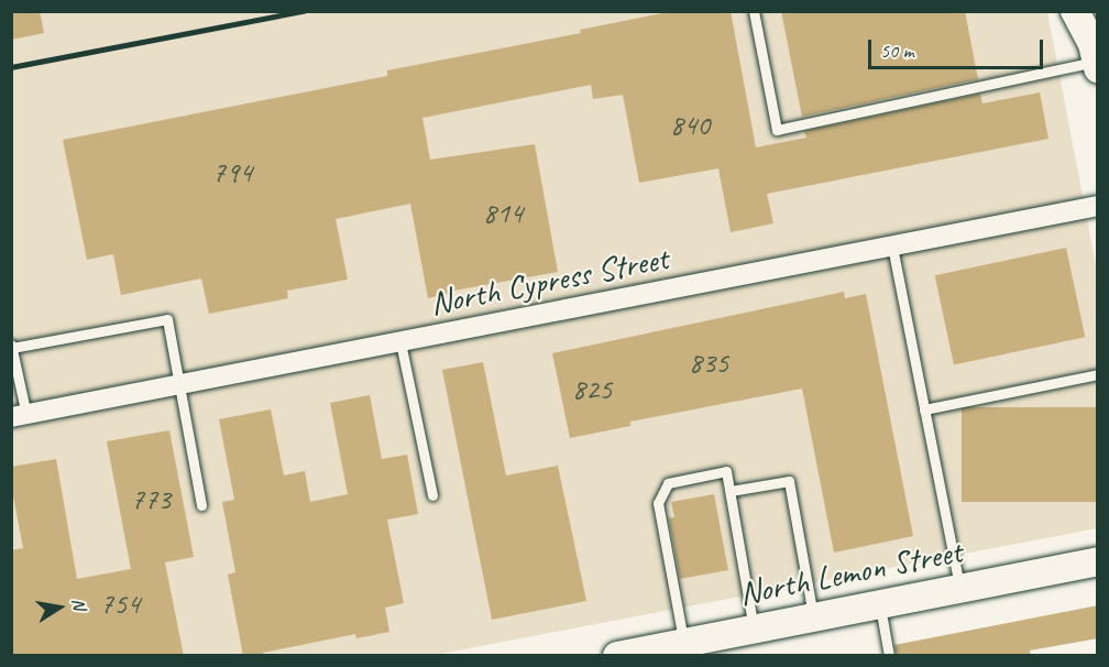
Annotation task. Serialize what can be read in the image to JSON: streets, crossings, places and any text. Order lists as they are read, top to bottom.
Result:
{
  "streets": {
    "street": ["North Cypress Street", "North Lemon Street"]
  },
  "house_numbers": [
    "840",
    "794",
    "814",
    "835",
    "825",
    "773",
    "754"
  ],
  "scale_bar": "50 m",
  "north": "right"
}
